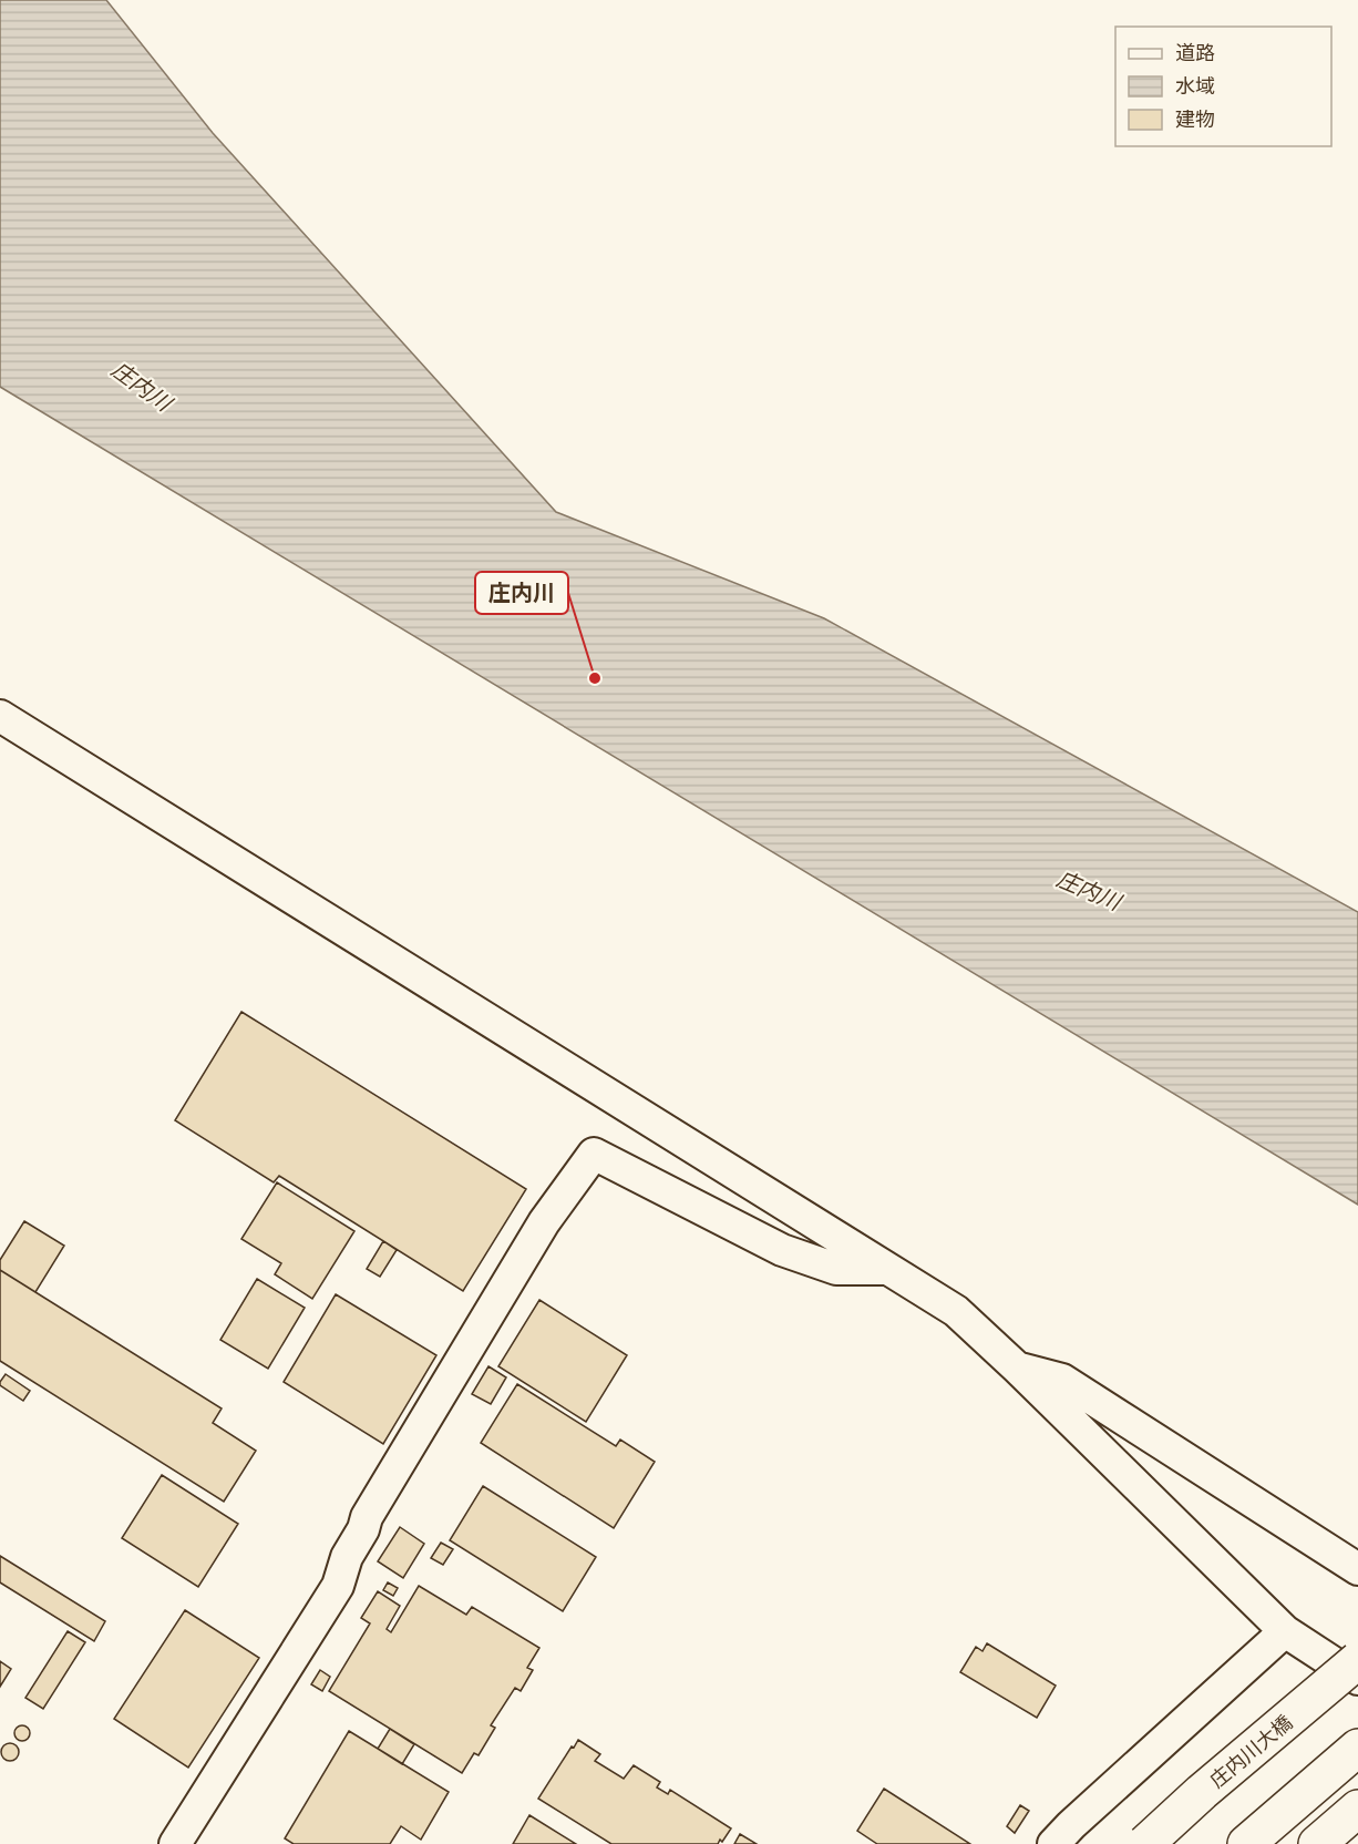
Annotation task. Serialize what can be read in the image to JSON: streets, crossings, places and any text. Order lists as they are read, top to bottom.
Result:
{
  "streets": {
    "highway": ["庄内川大橋"]
  },
  "water": ["庄内川"],
  "places": ["庄内川"],
  "legend": ["道路", "水域", "建物"]
}
